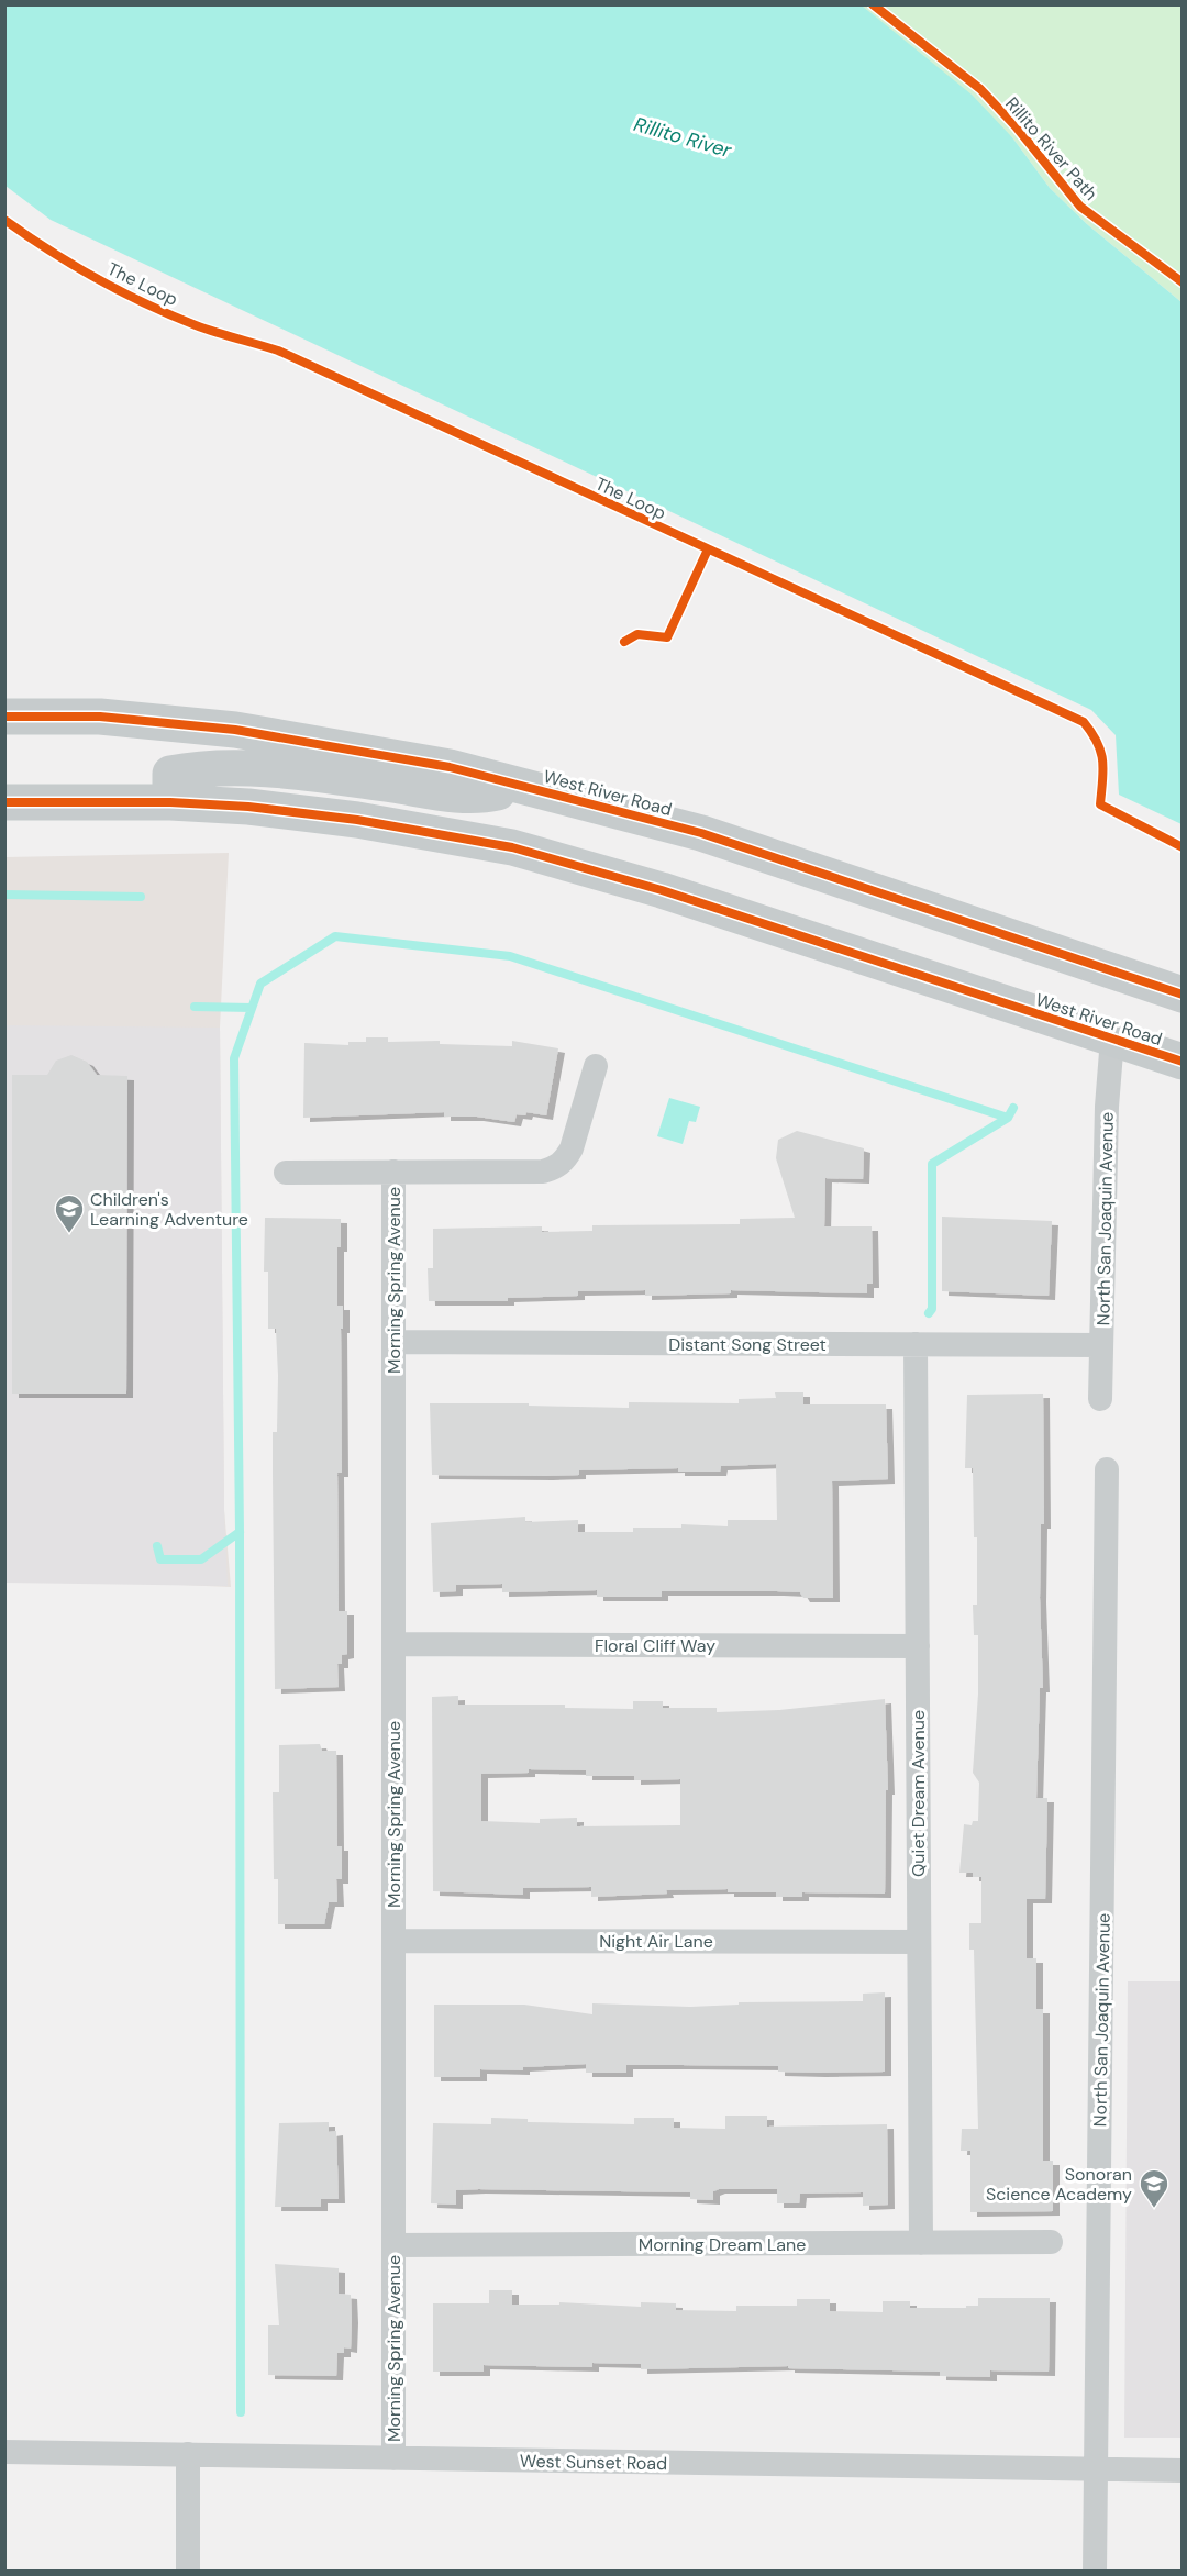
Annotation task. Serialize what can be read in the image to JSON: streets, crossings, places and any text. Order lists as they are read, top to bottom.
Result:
{
  "streets": {
    "main road": ["West River Road"],
    "street": [
      "North San Joaquin Avenue",
      "Morning Spring Avenue",
      "Distant Song Street",
      "Floral Cliff Way",
      "Quiet Dream Avenue",
      "Night Air Lane",
      "Morning Dream Lane",
      "West Sunset Road"
    ],
    "cycle path": ["Rillito River Path", "The Loop"]
  },
  "crossings": [
    ["West River Road", "North San Joaquin Avenue"],
    ["North San Joaquin Avenue", "Distant Song Street"],
    ["North San Joaquin Avenue", "West Sunset Road"],
    ["Morning Spring Avenue", "Distant Song Street"],
    ["Morning Spring Avenue", "Floral Cliff Way"],
    ["Morning Spring Avenue", "Night Air Lane"],
    ["Morning Spring Avenue", "Morning Dream Lane"],
    ["Morning Spring Avenue", "West Sunset Road"],
    ["Distant Song Street", "Quiet Dream Avenue"],
    ["Floral Cliff Way", "Quiet Dream Avenue"],
    ["Quiet Dream Avenue", "Night Air Lane"],
    ["Quiet Dream Avenue", "Morning Dream Lane"]
  ],
  "water": ["Rillito River"],
  "places": {
    "school or university": ["Children's Learning Adventure", "Sonoran Science Academy"]
  }
}
